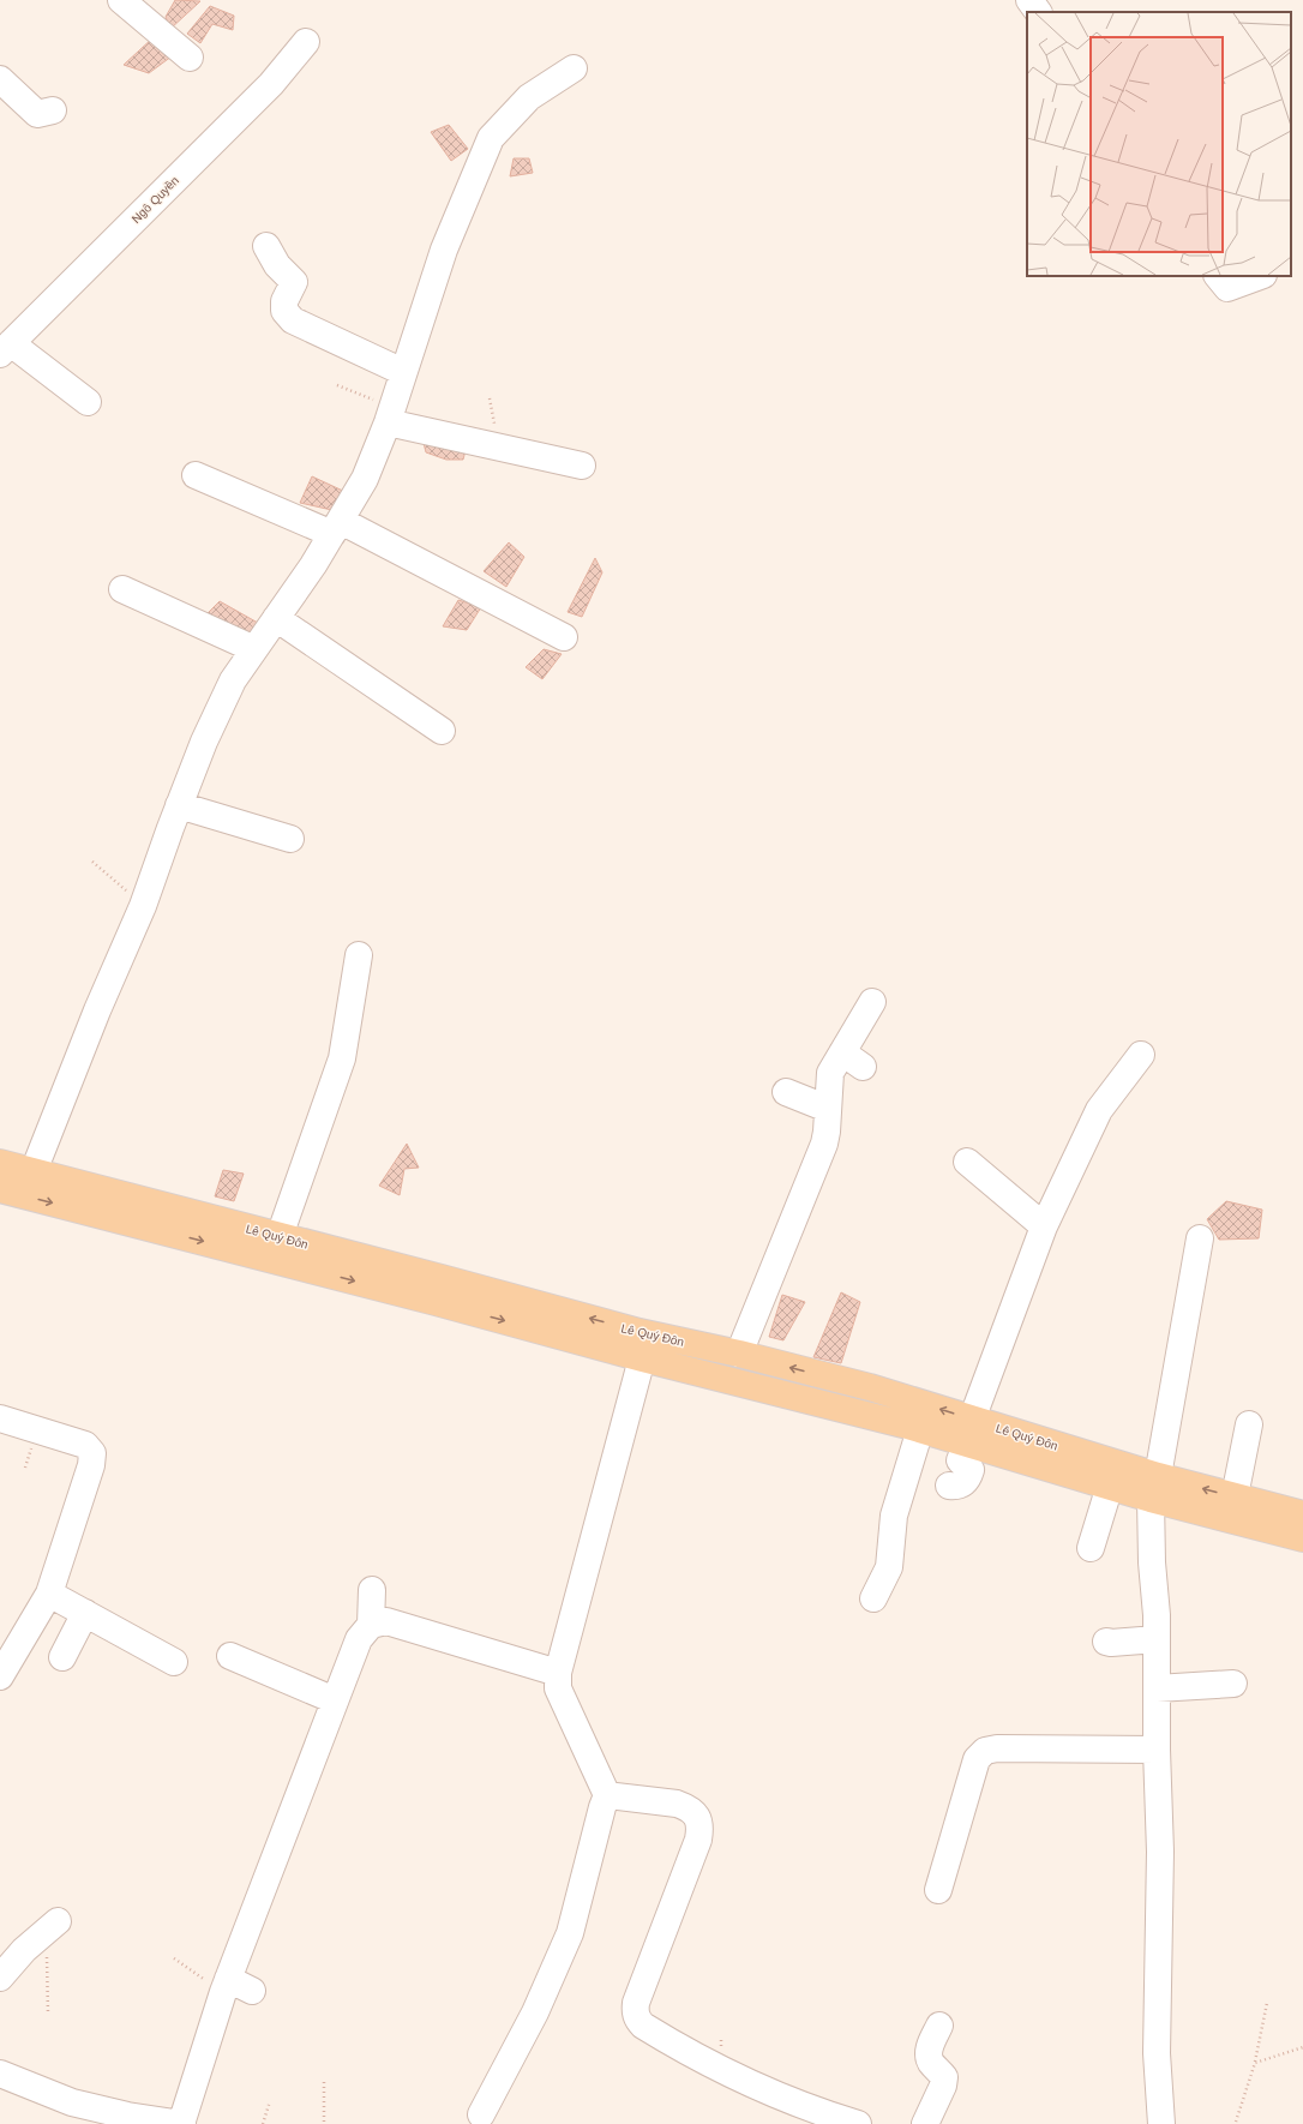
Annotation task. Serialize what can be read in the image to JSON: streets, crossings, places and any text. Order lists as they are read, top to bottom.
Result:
{
  "streets": {
    "main road": ["Lê Quý Đôn"],
    "street": ["Ngô Quyền"]
  }
}
